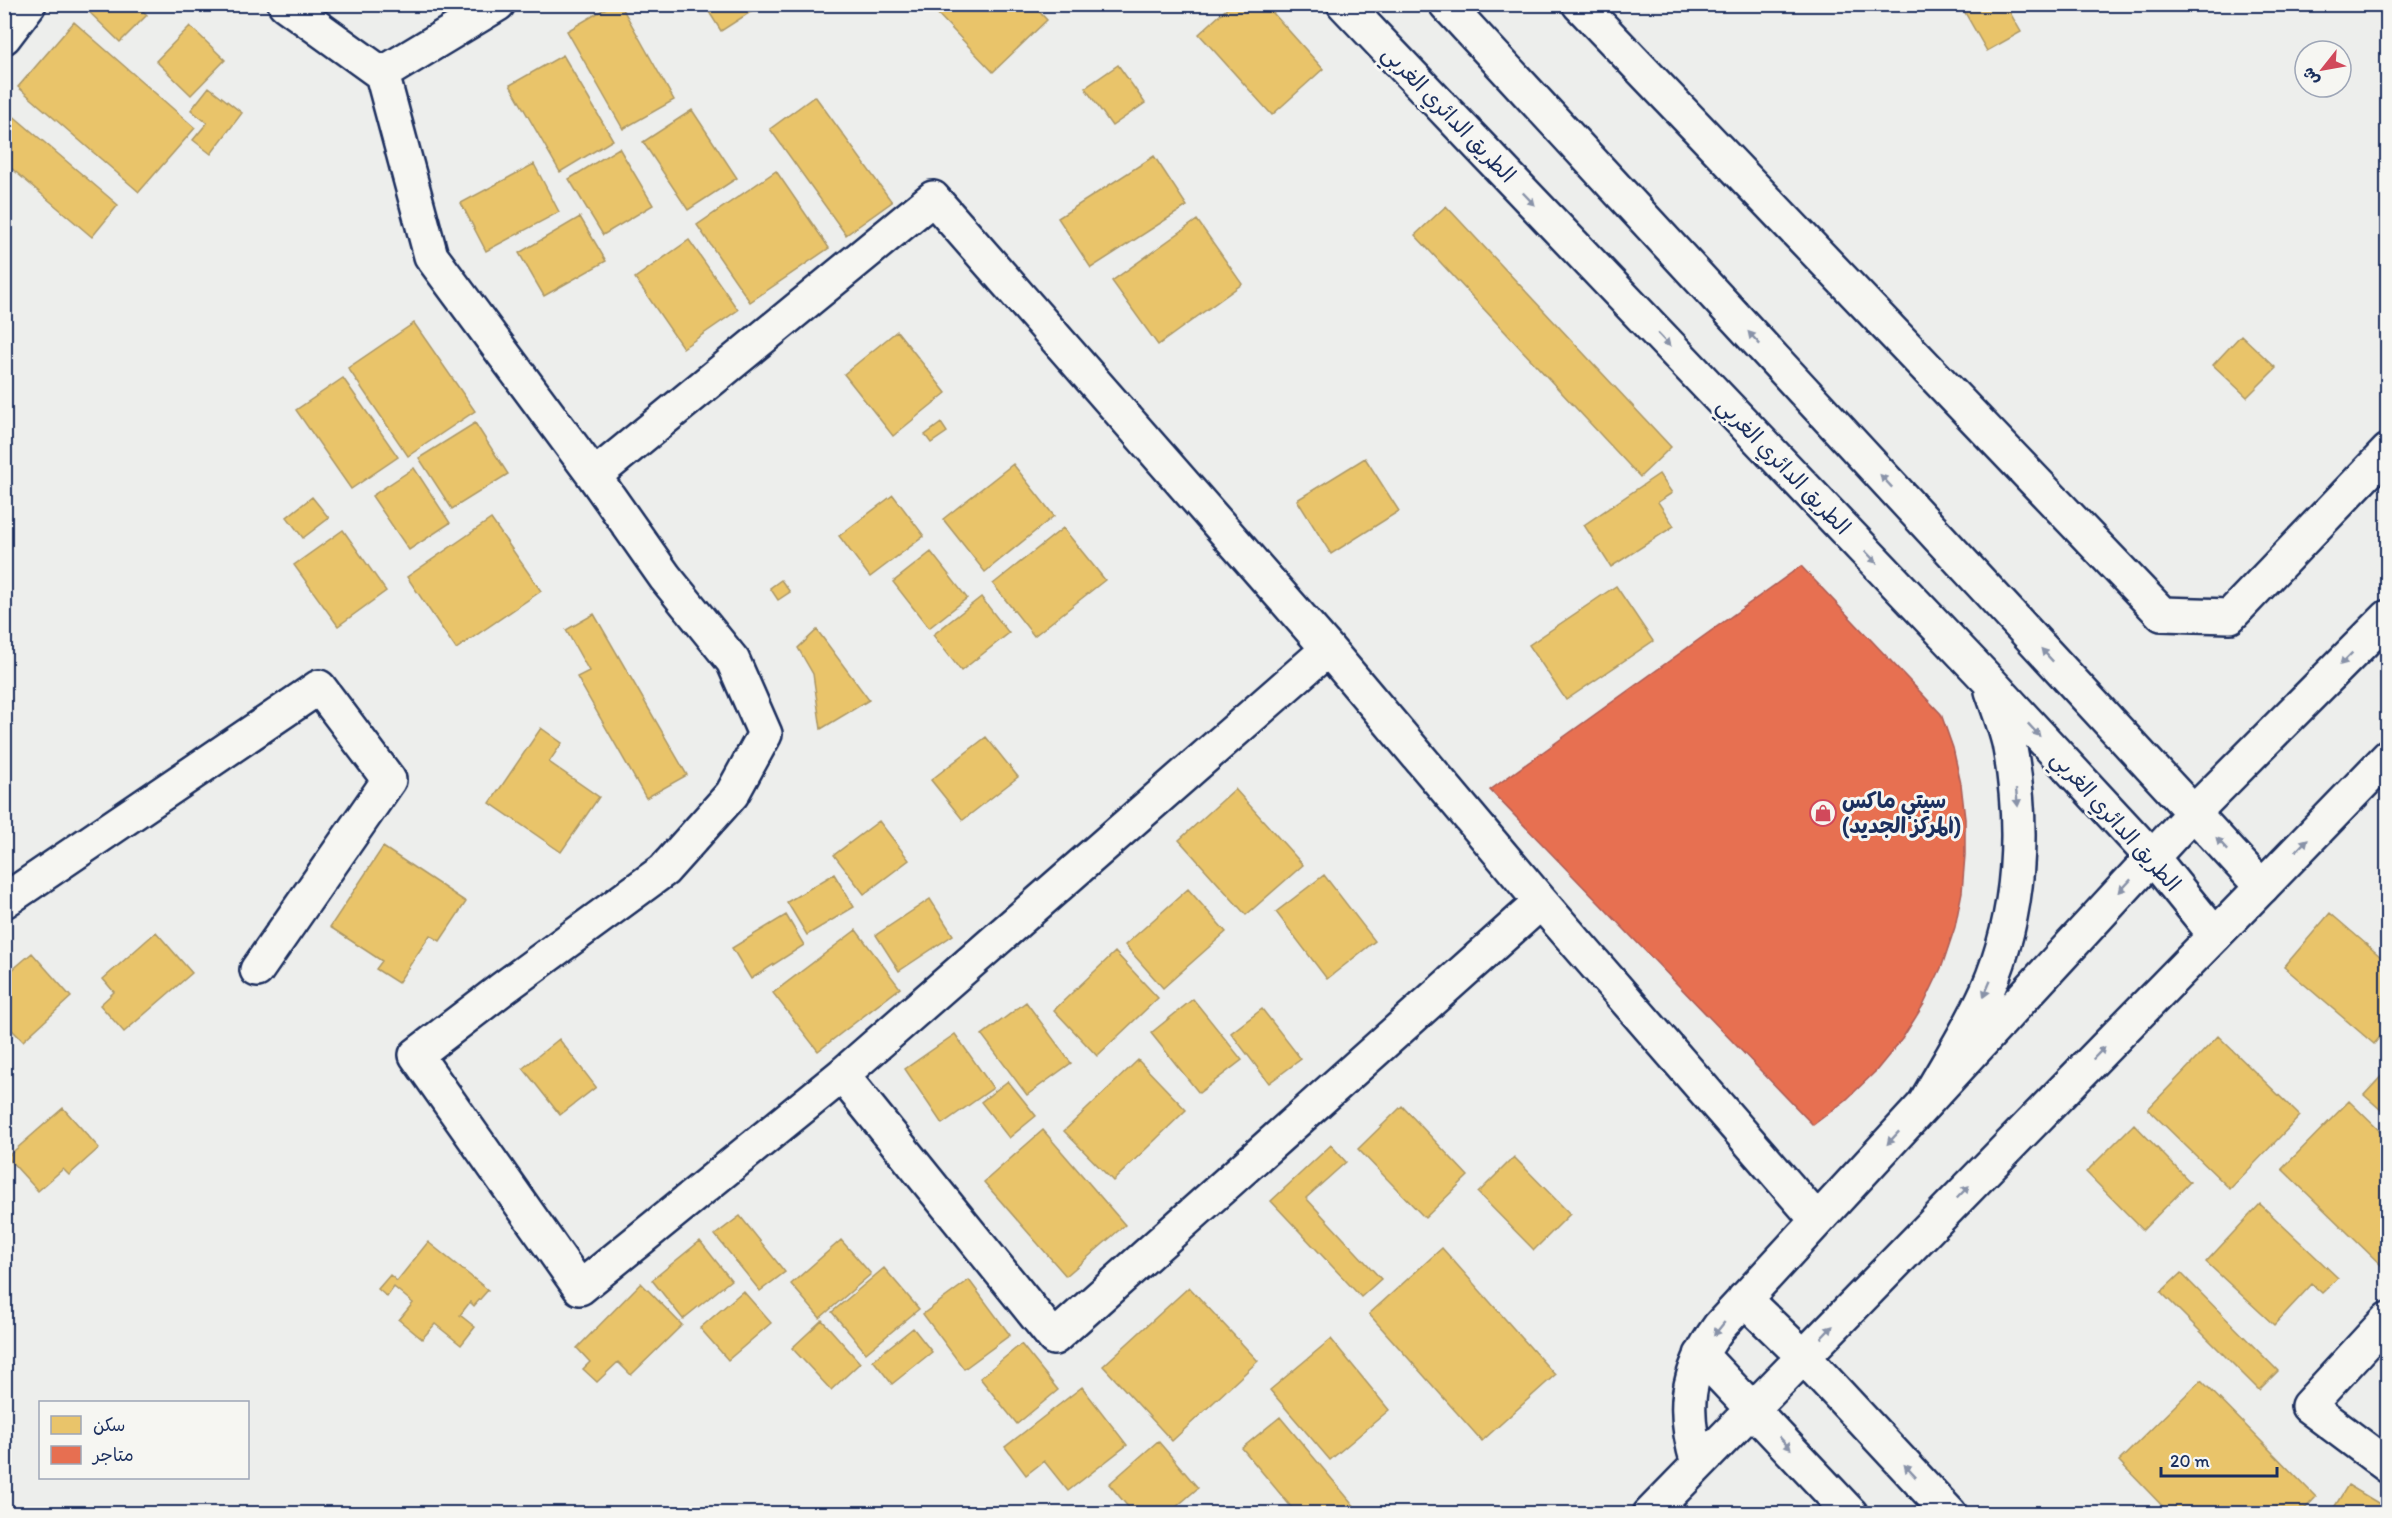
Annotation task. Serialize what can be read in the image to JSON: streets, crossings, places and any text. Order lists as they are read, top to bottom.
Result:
{
  "streets": {
    "street": ["الطريق الدائري الغربي"]
  },
  "places": {
    "shop": ["سيتي ماكس (المركز الجديد)"]
  },
  "legend": ["سكن", "متاجر"],
  "scale_bar": "20 m",
  "north": "bottom left"
}
